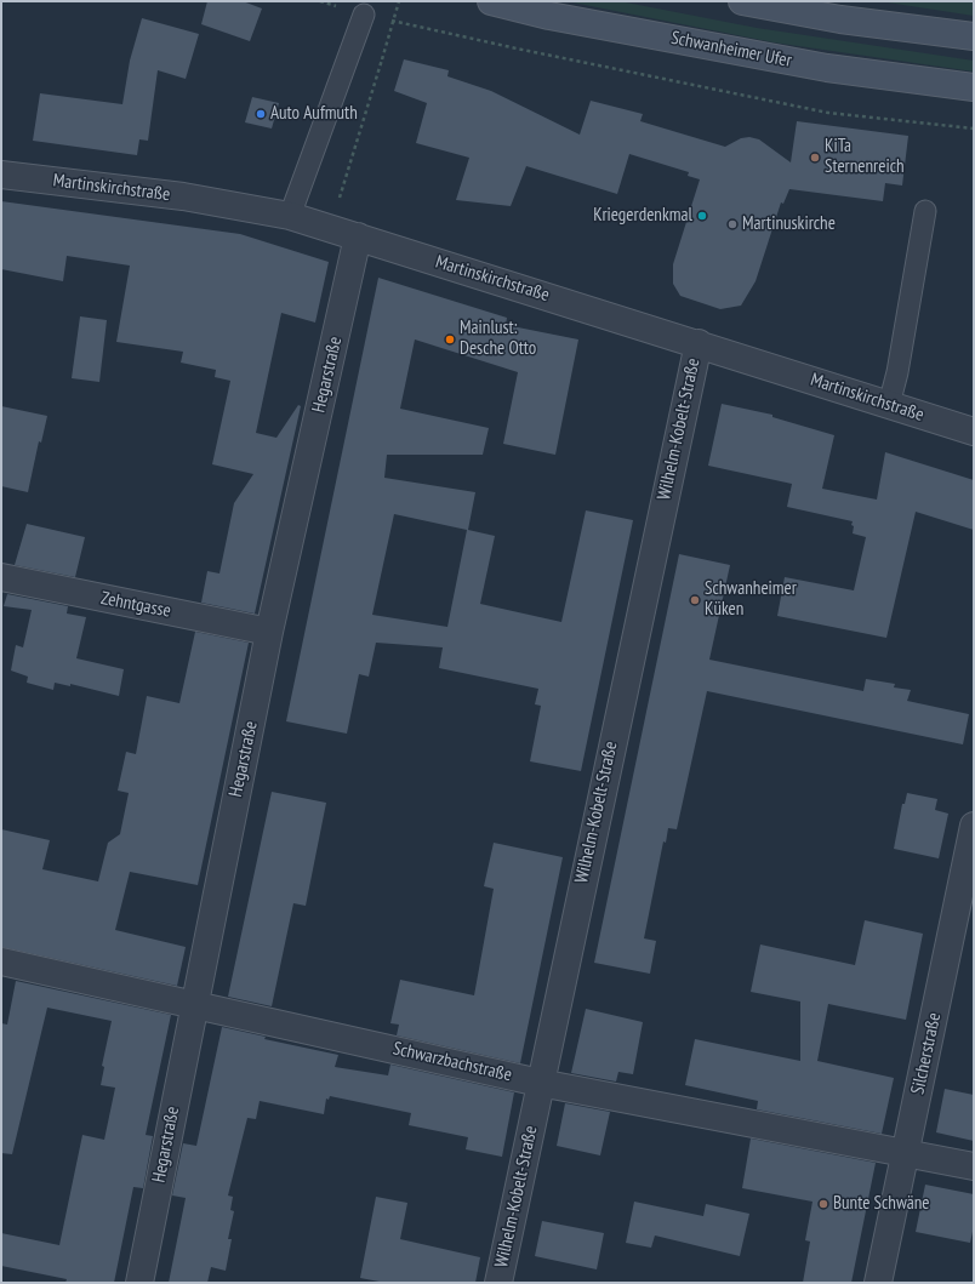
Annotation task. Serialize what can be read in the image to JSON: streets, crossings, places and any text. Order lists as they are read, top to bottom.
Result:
{
  "streets": {
    "main road": ["Schwanheimer Ufer"],
    "street": [
      "Martinskirchstraße",
      "Hegarstraße",
      "Wilhelm-Kobelt-Straße",
      "Zehntgasse",
      "Silcherstraße",
      "Schwarzbachstraße"
    ]
  },
  "crossings": [
    ["Martinskirchstraße", "Hegarstraße"],
    ["Martinskirchstraße", "Wilhelm-Kobelt-Straße"],
    ["Hegarstraße", "Zehntgasse"],
    ["Hegarstraße", "Schwarzbachstraße"],
    ["Wilhelm-Kobelt-Straße", "Schwarzbachstraße"],
    ["Silcherstraße", "Schwarzbachstraße"]
  ],
  "places": [
    "Auto Aufmuth",
    "KiTa Sternenreich",
    "Kriegerdenkmal",
    "Martinuskirche",
    "Mainlust: Desche Otto",
    "Schwanheimer Küken",
    "Bunte Schwäne"
  ]
}
